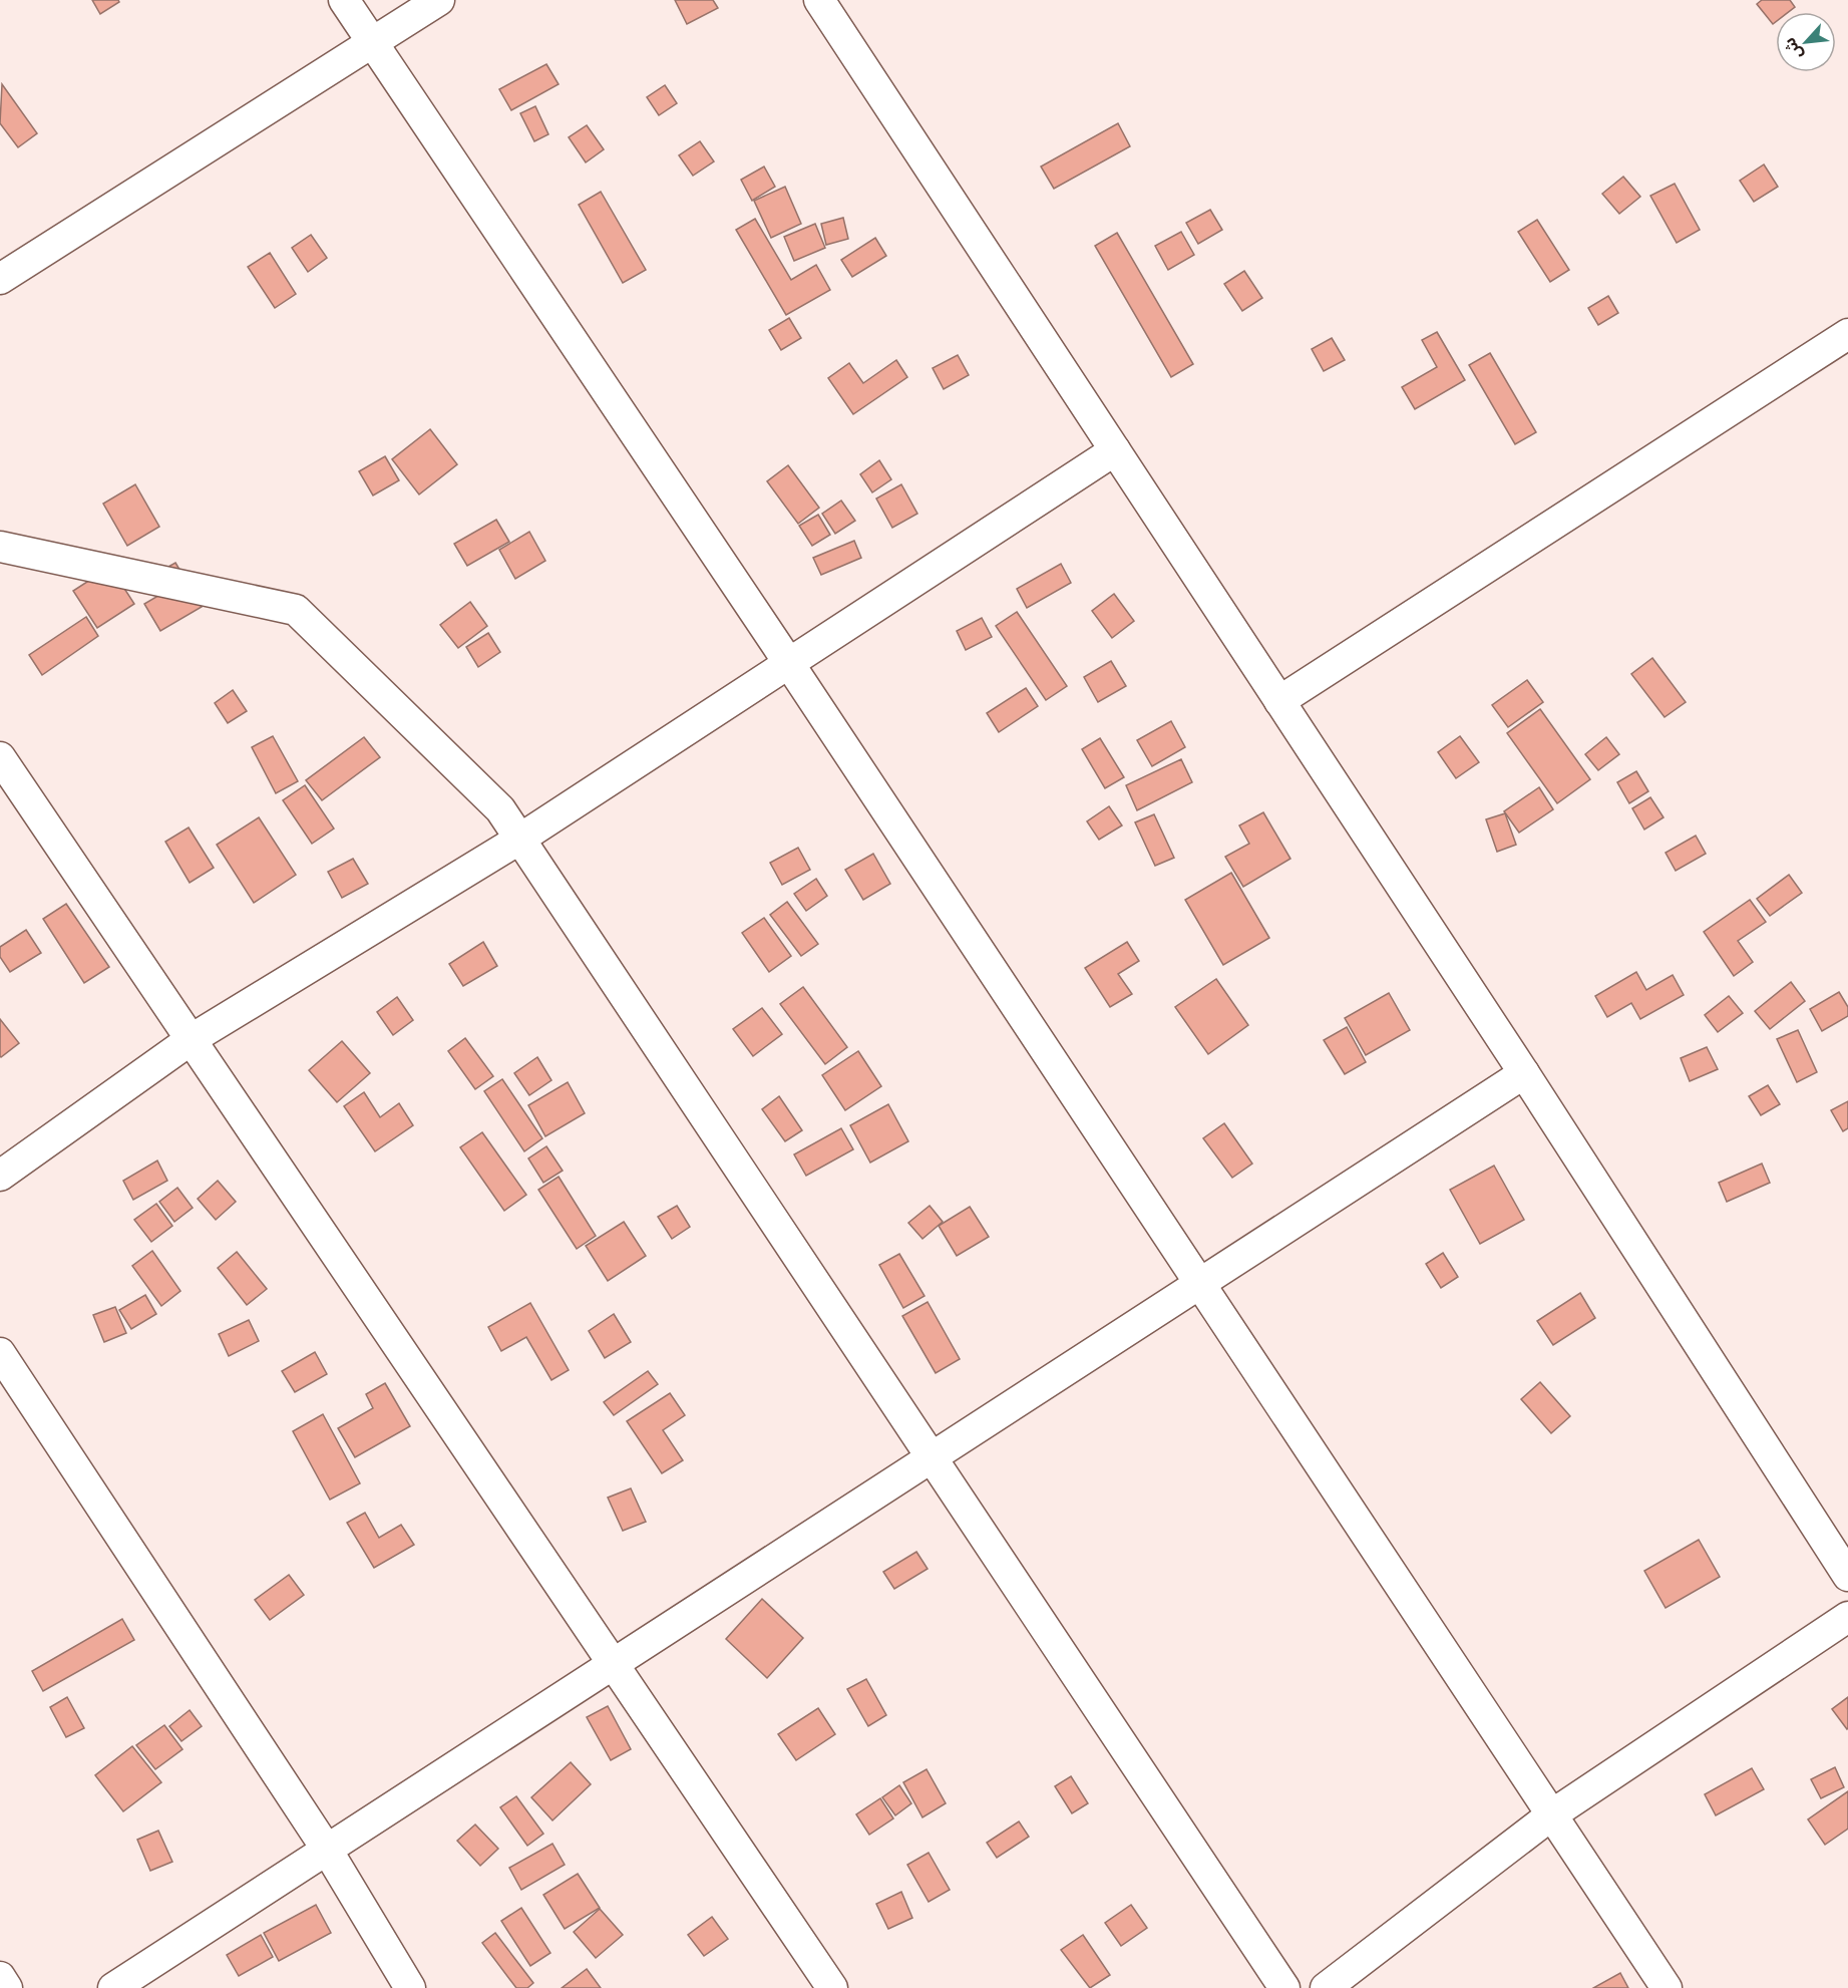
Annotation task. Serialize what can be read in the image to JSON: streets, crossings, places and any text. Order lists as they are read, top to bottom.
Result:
{
  "north": "bottom left"
}
